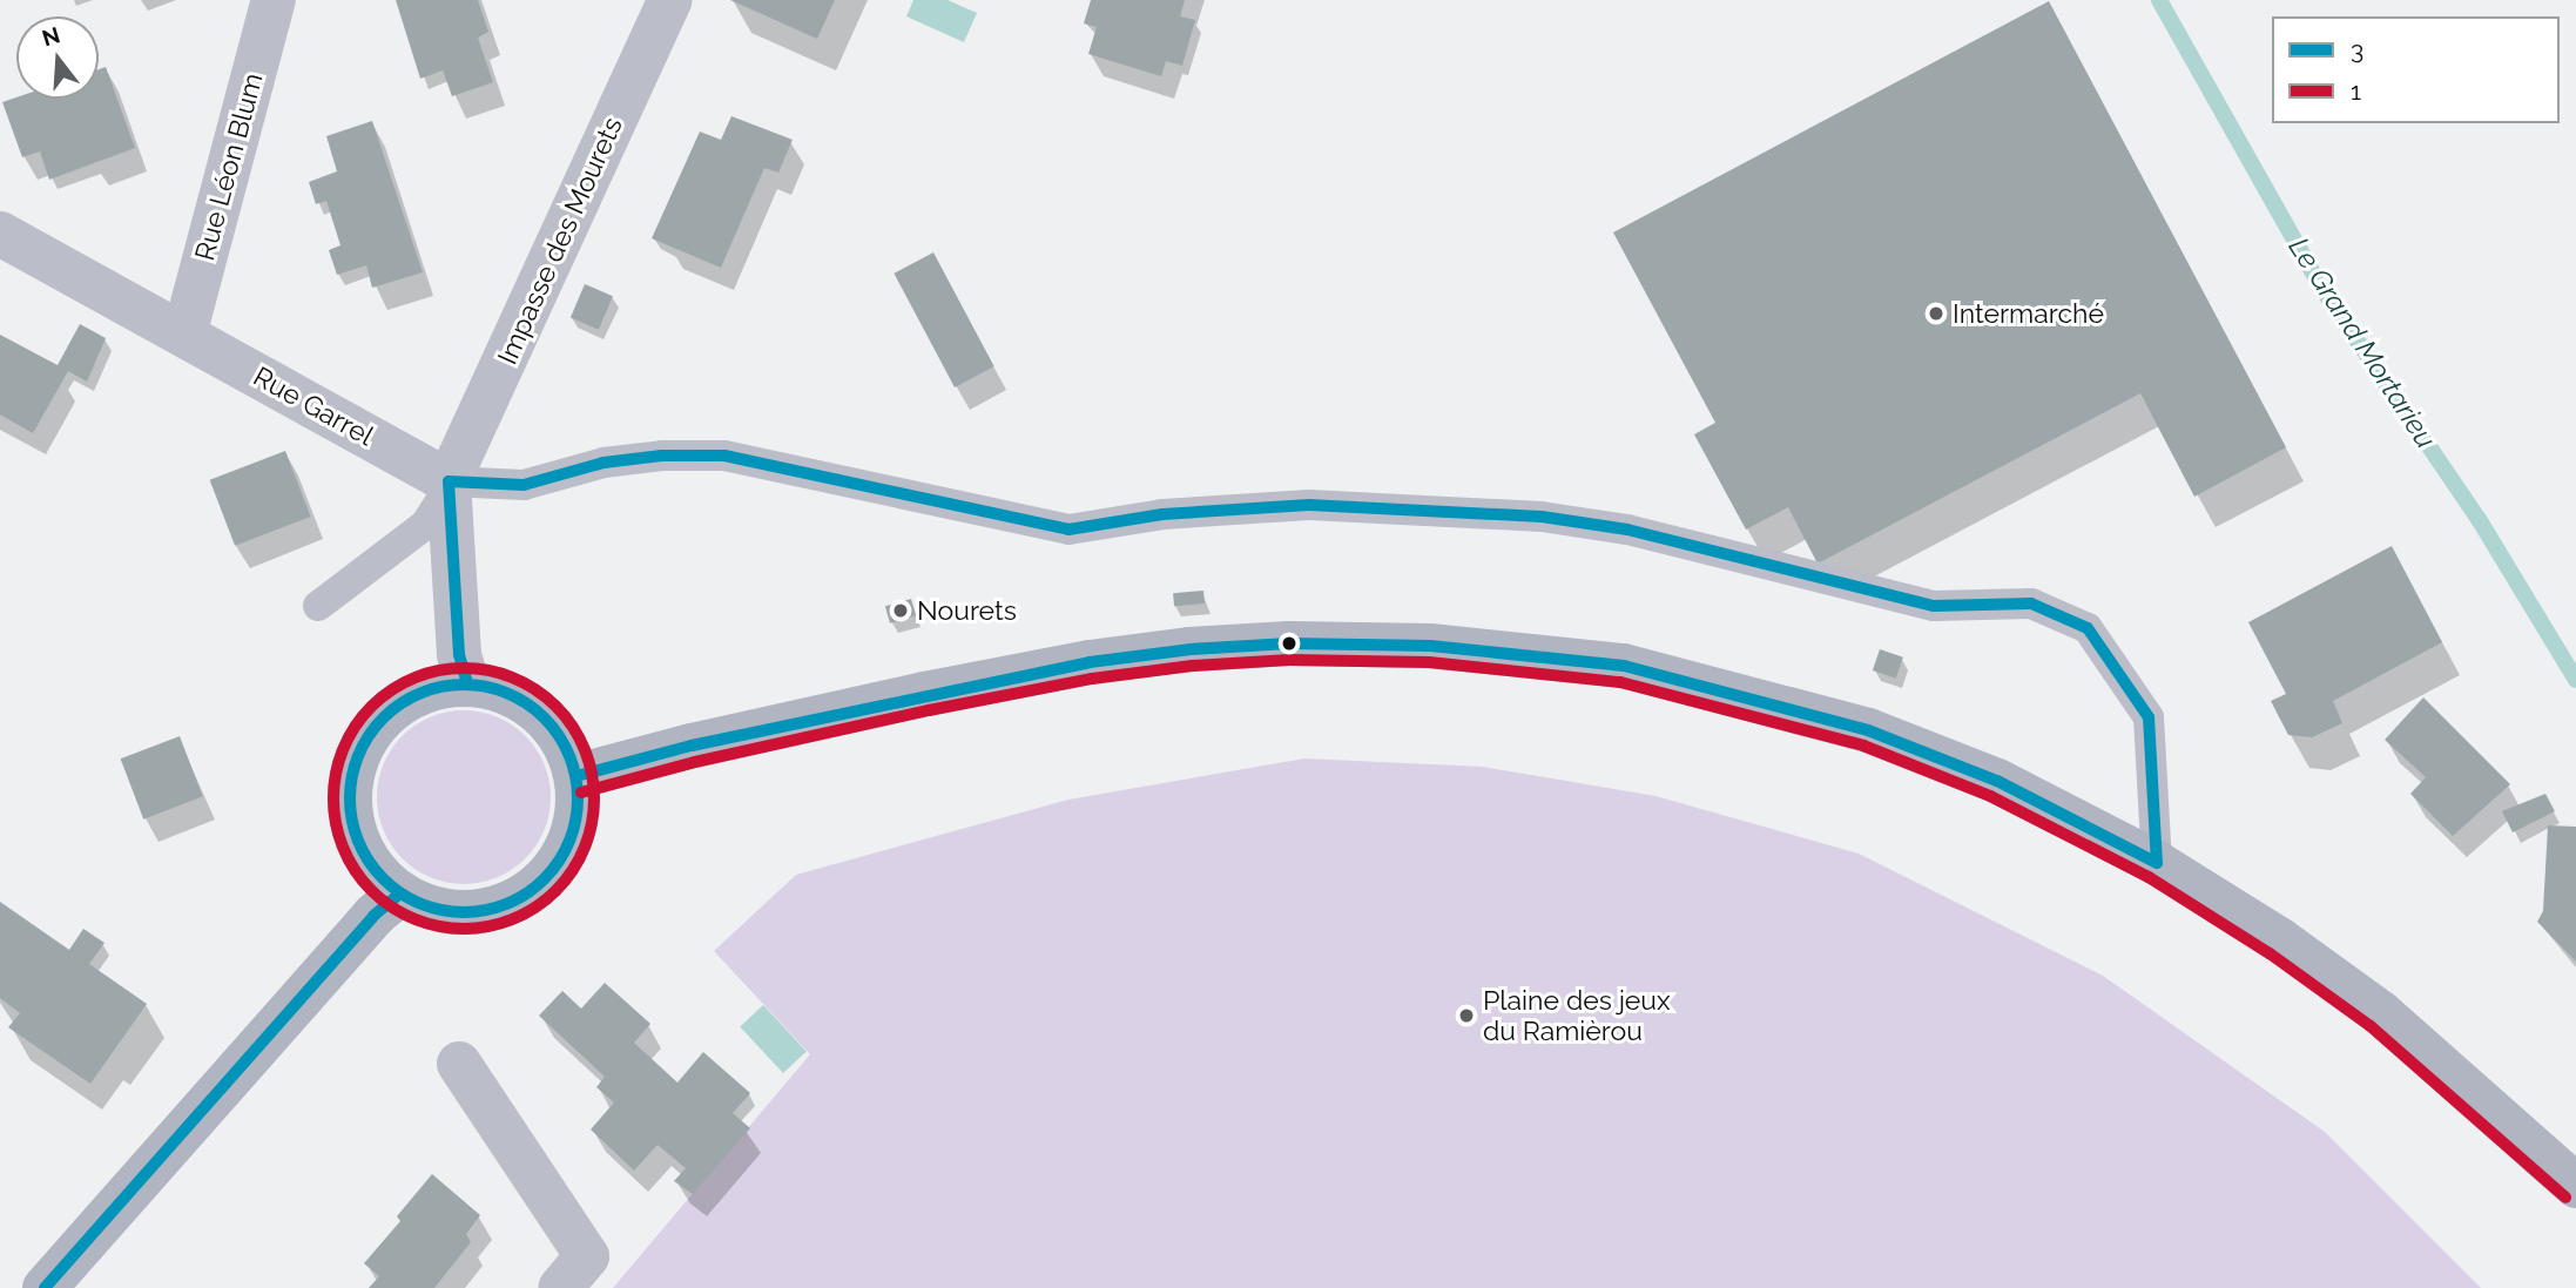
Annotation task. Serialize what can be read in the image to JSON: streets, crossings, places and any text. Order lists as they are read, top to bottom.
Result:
{
  "streets": {
    "street": ["Rue Léon Blum", "Impasse des Mourets", "Rue Garrel"]
  },
  "crossings": [
    ["Rue Léon Blum", "Rue Garrel"],
    ["Impasse des Mourets", "Rue Garrel"]
  ],
  "water": ["Le Grand Mortarieu"],
  "places": ["Intermarché", "Nourets", "Plaine des jeux du Ramièrou"],
  "lines": ["transit line 3", "transit line 1"],
  "legend": ["3", "1"],
  "north": "top"
}
